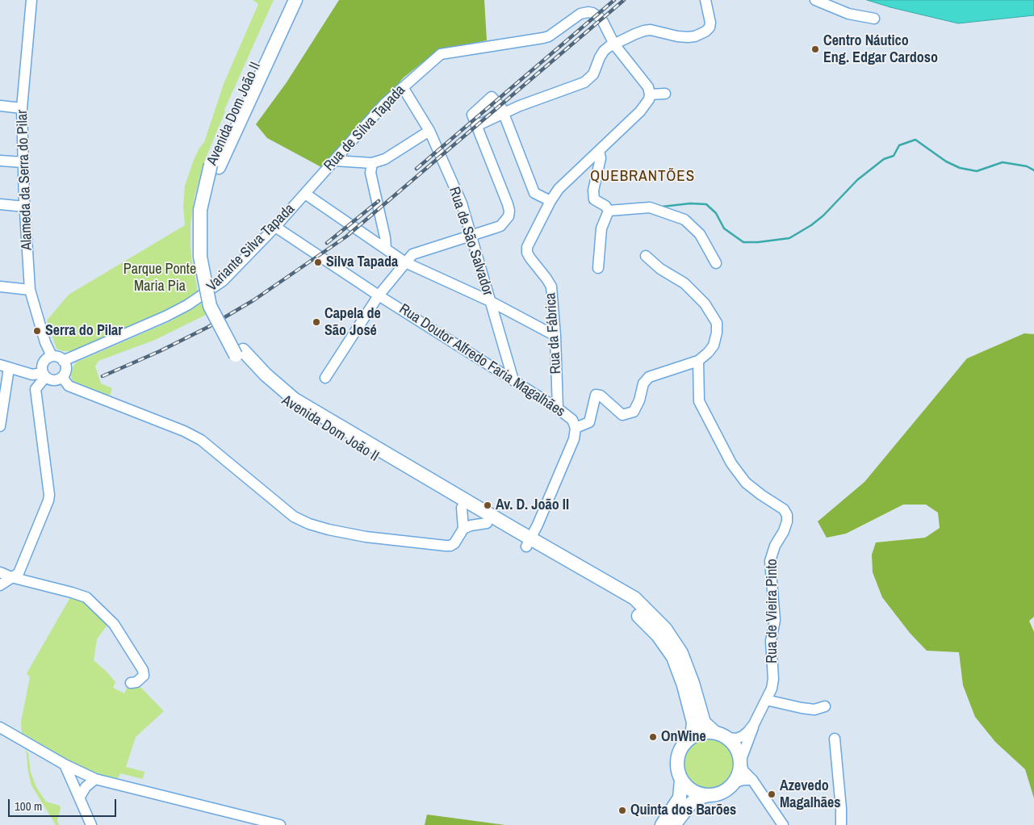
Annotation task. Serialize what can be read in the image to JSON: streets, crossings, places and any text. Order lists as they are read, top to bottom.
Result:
{
  "streets": {
    "main road": ["Avenida Dom João II"],
    "street": [
      "Rua de Silva Tapada",
      "Alameda da Serra do Pilar",
      "Rua de São Salvador",
      "Variante Silva Tapada",
      "Rua da Fábrica",
      "Rua Doutor Alfredo Faria Magalhães",
      "Rua de Vieira Pinto"
    ]
  },
  "crossings": [
    ["Avenida Dom João II", "Rua Doutor Alfredo Faria Magalhães"],
    ["Avenida Dom João II", "Rua de Vieira Pinto"],
    ["Rua de Silva Tapada", "Rua de São Salvador"],
    ["Rua de Silva Tapada", "Variante Silva Tapada"],
    ["Alameda da Serra do Pilar", "Variante Silva Tapada"],
    ["Rua de São Salvador", "Rua Doutor Alfredo Faria Magalhães"],
    ["Variante Silva Tapada", "Rua Doutor Alfredo Faria Magalhães"],
    ["Rua da Fábrica", "Rua Doutor Alfredo Faria Magalhães"]
  ],
  "districts": ["QUEBRANTÕES"],
  "parks": ["Parque Ponte Maria Pia"],
  "places": [
    "Centro Náutico Eng. Edgar Cardoso",
    "Silva Tapada",
    "Capela de São José",
    "Serra do Pilar",
    "Av. D. João II",
    "OnWine",
    "Azevedo Magalhães",
    "Quinta dos Barões"
  ],
  "scale_bar": "100 m"
}
